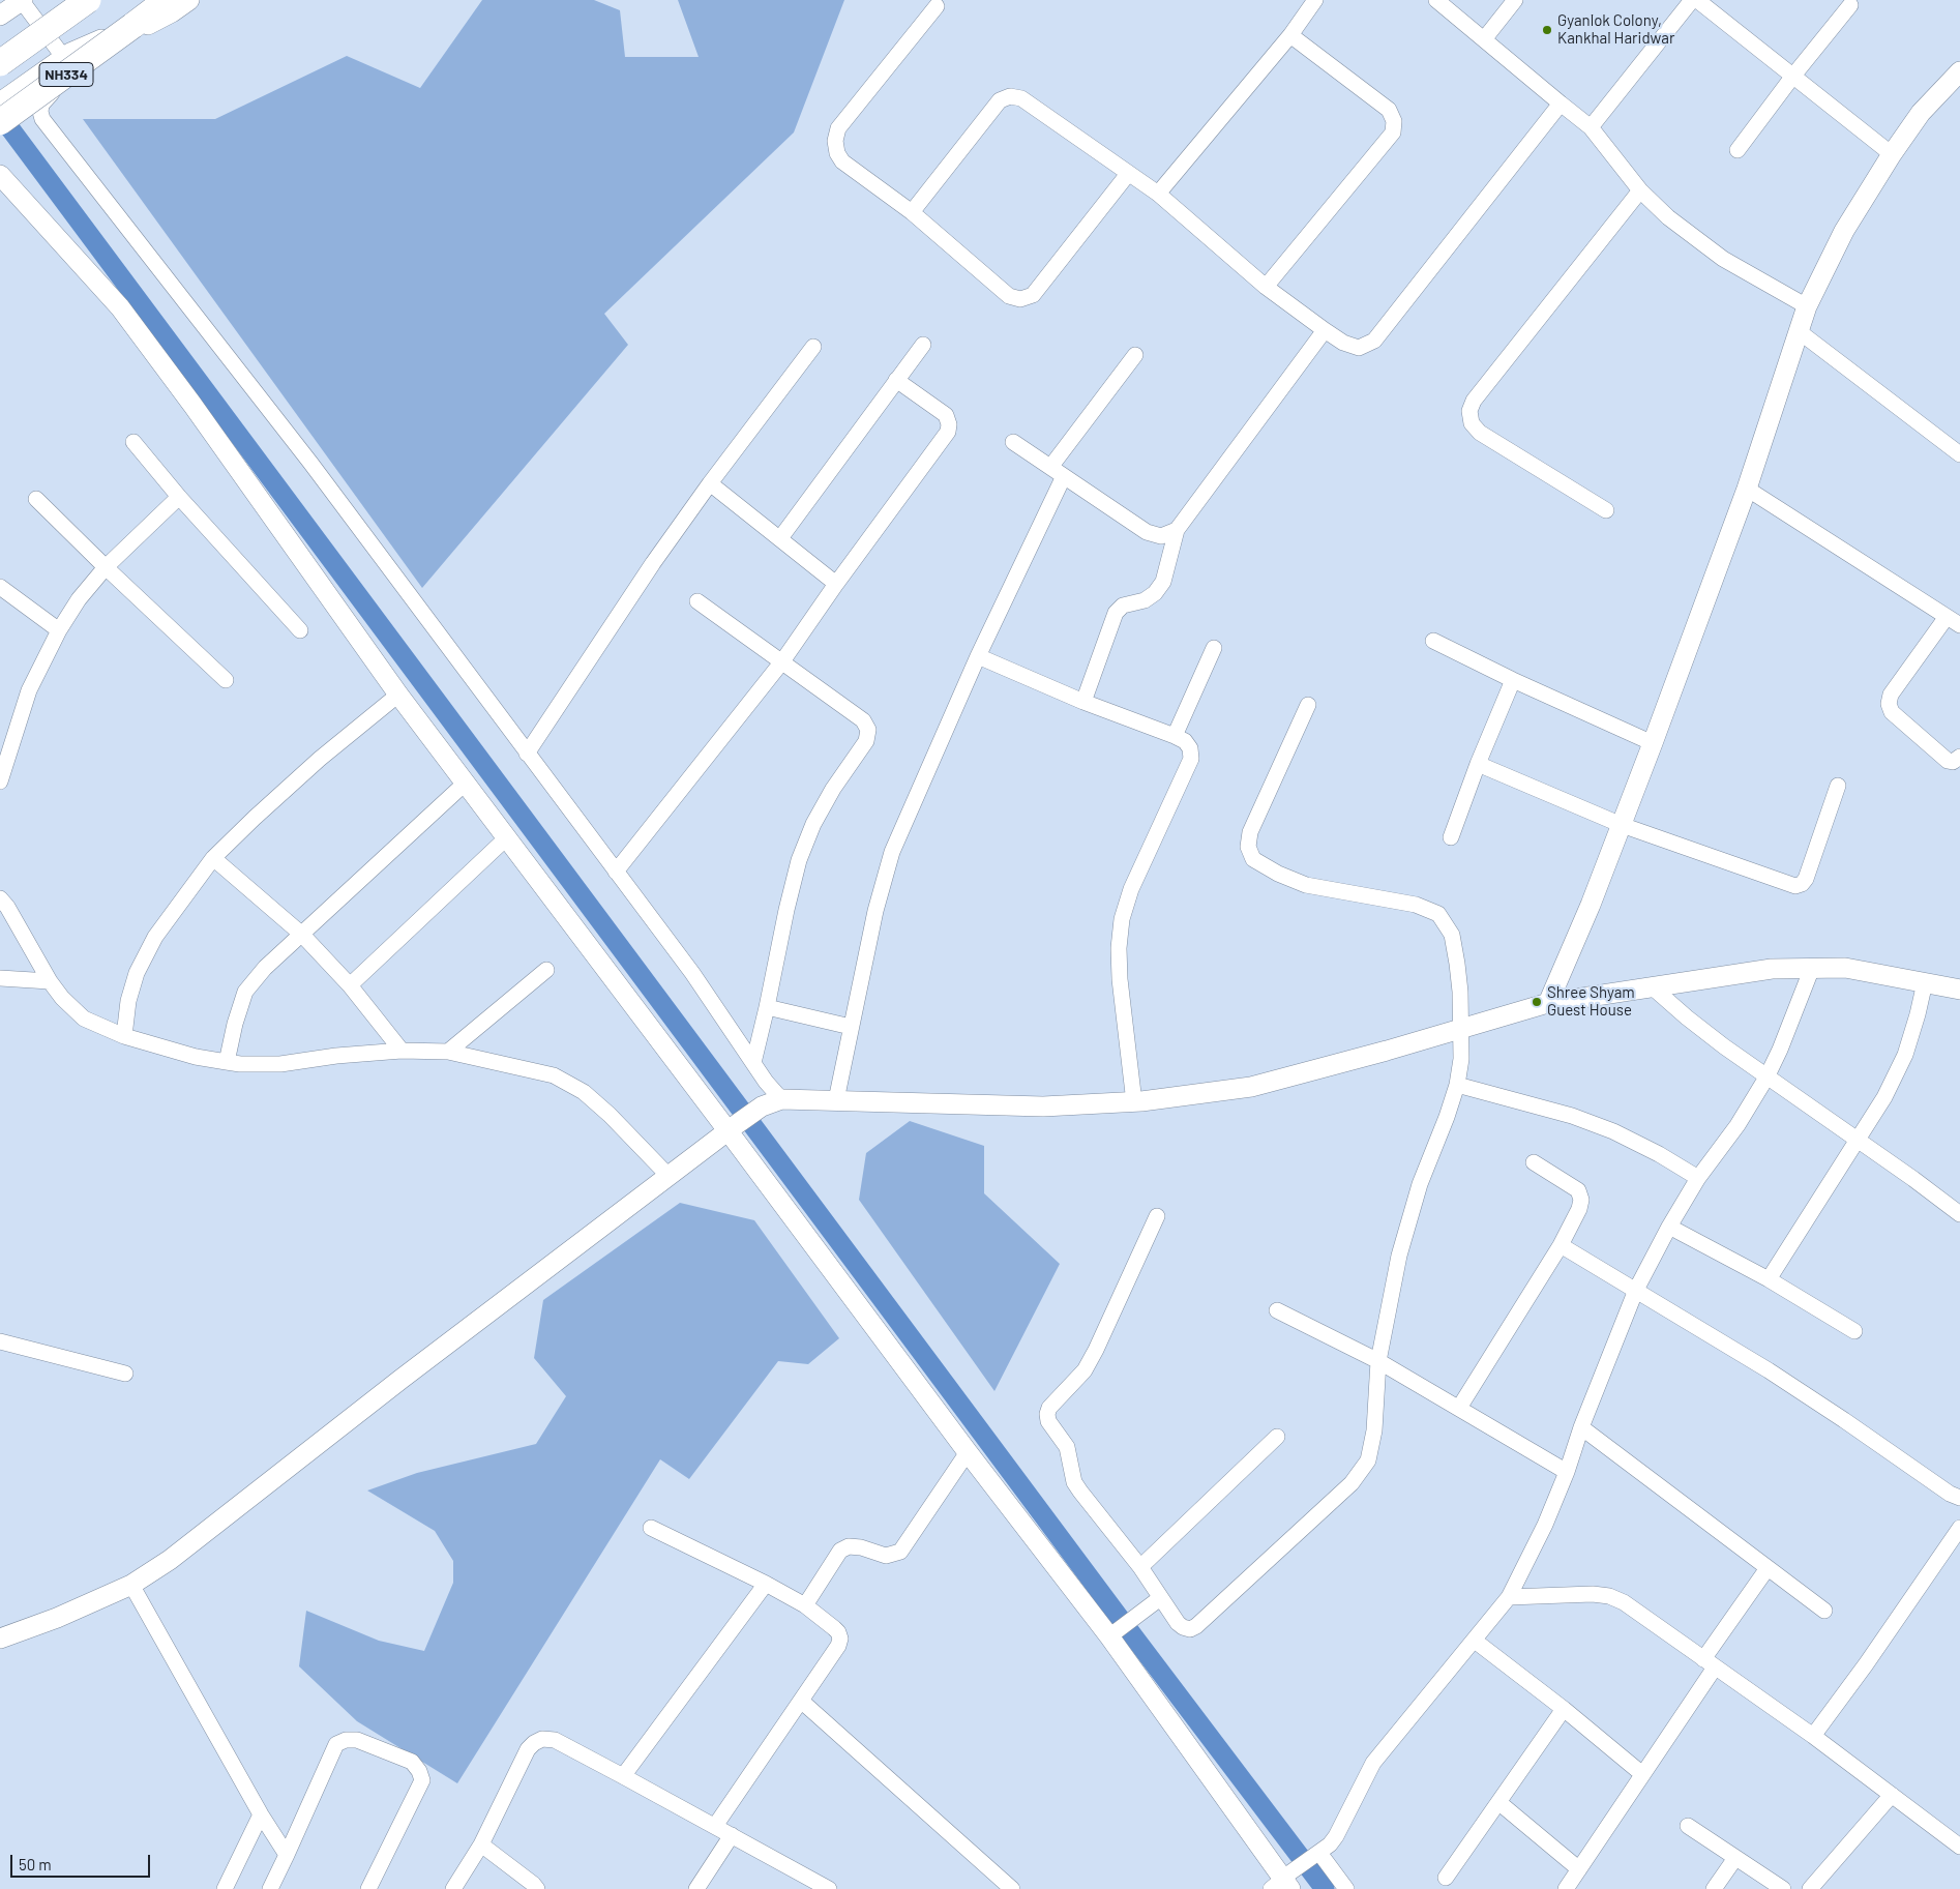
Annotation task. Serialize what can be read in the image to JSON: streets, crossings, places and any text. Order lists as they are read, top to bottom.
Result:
{
  "streets": {
    "highway": ["NH334"]
  },
  "places": ["Gyanlok Colony, Kankhal Haridwar", "Shree Shyam Guest House"],
  "scale_bar": "50 m"
}
